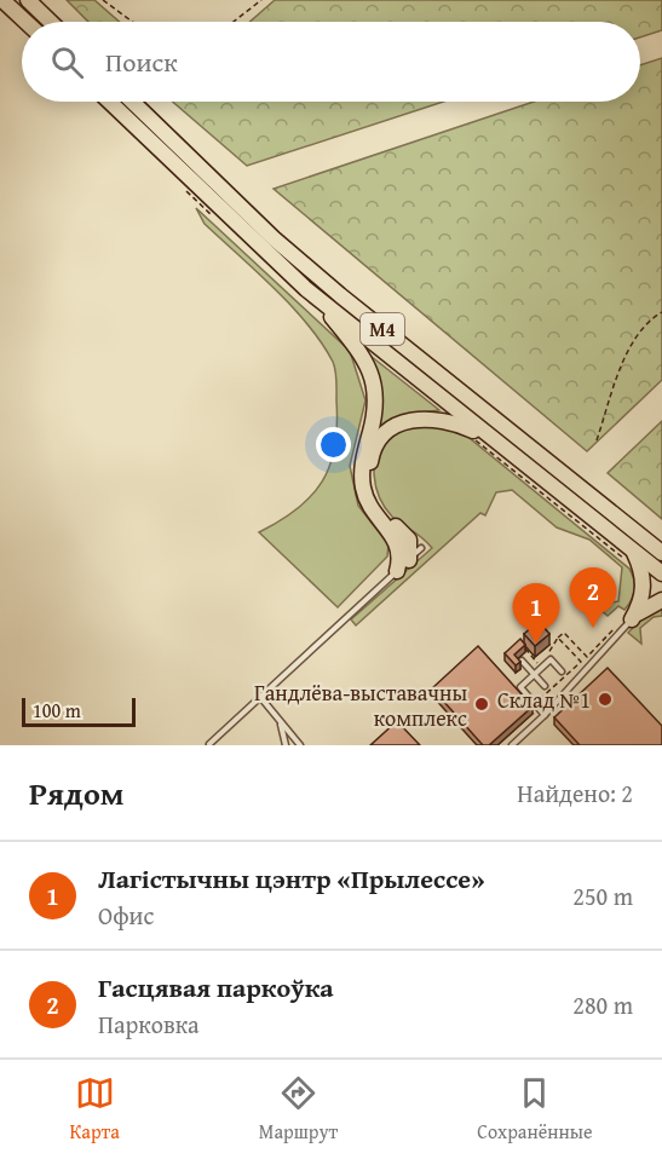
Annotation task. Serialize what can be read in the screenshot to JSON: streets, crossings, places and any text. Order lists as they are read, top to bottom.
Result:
{
  "streets": {
    "highway": ["М4"]
  },
  "places": ["Склад №1", "Гандлёва-выставачны комплекс"],
  "scale_bar": "100 m",
  "page": {
    "search": "Поиск",
    "pins": ["2", "1"],
    "scale": "100 m",
    "heading": ["Рядом", "Найдено: 2"],
    "list": [
      {
        "mark": "1",
        "name": "Лагістычны цэнтр «Прылессе»",
        "note": "Офис",
        "value": "250 m"
      },
      {
        "mark": "2",
        "name": "Гасцявая паркоўка",
        "note": "Парковка",
        "value": "280 m"
      }
    ],
    "nav": ["Карта", "Маршрут", "Сохранённые"]
  }
}
